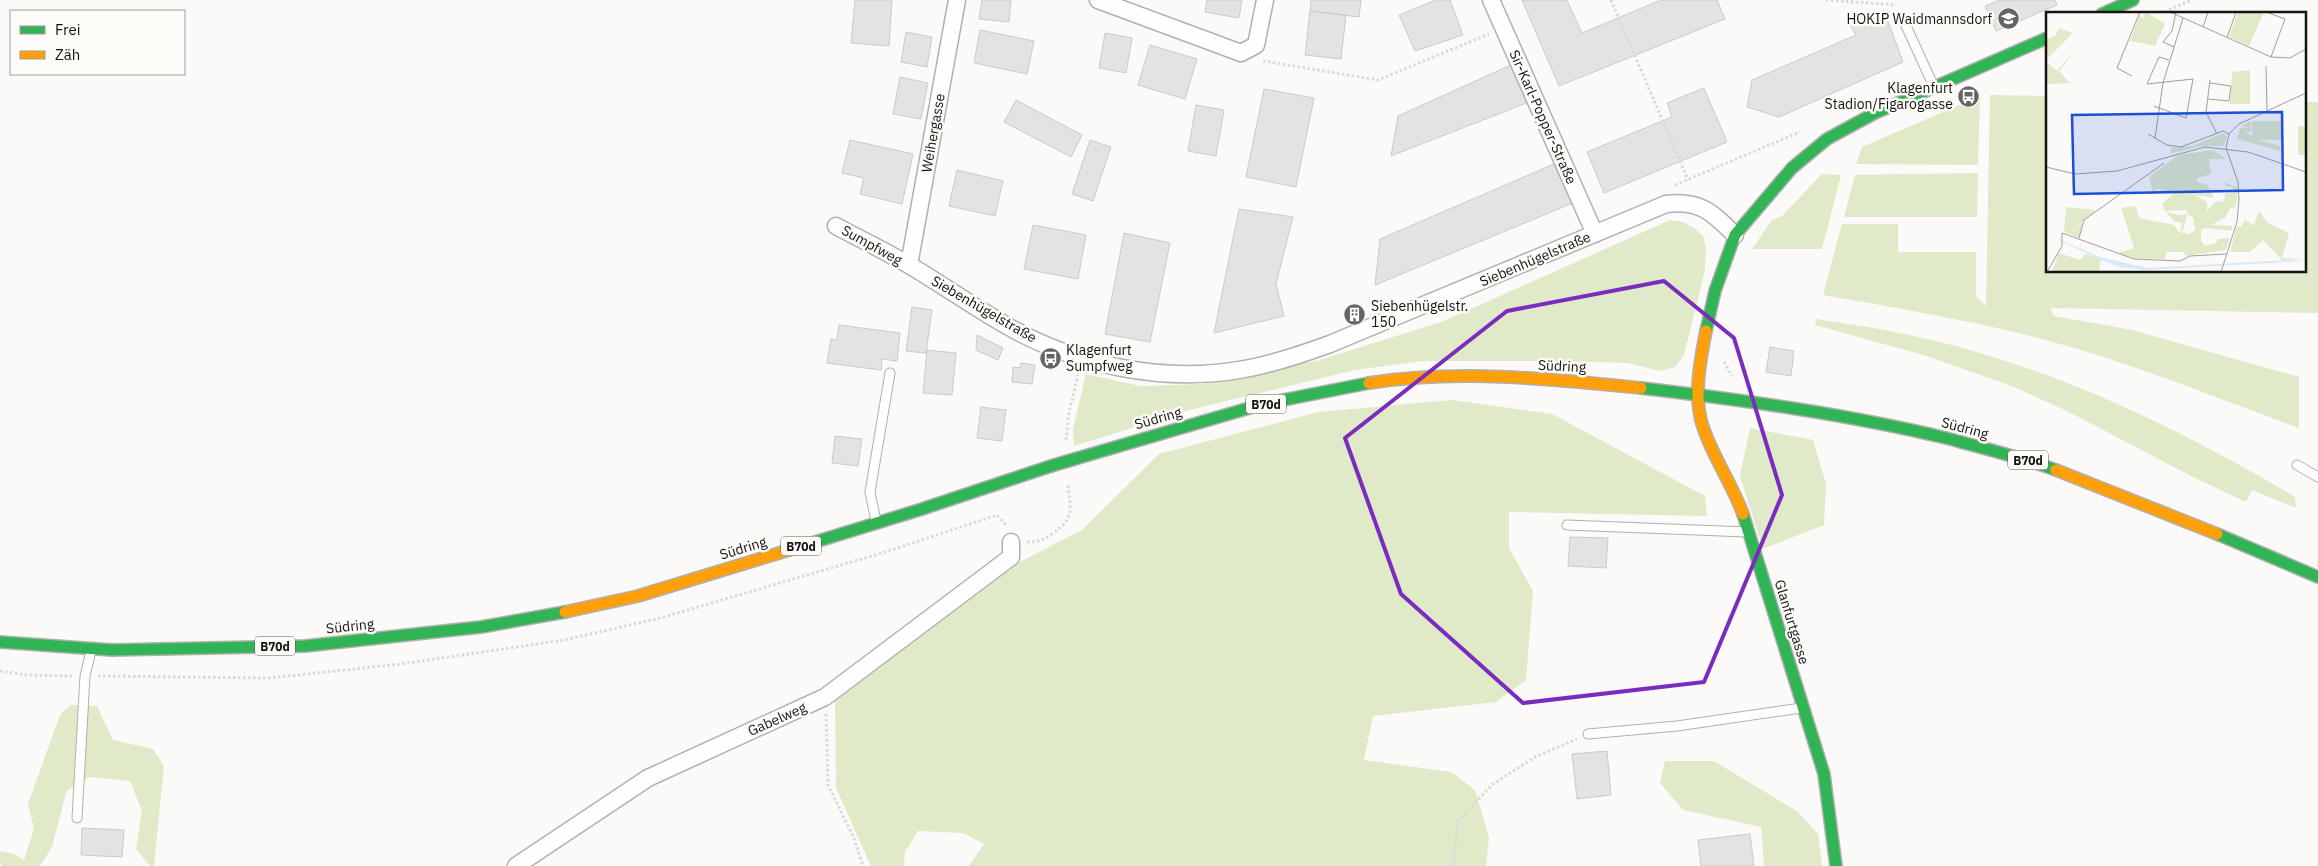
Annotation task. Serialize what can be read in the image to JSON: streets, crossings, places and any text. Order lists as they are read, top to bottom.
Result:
{
  "streets": {
    "main road": ["Südring", "B70d", "Glanfurtgasse"],
    "street": [
      "Sir-Karl-Popper-Straße",
      "Weihergasse",
      "Sumpfweg",
      "Siebenhügelstraße",
      "Gabelweg"
    ]
  },
  "crossings": [
    ["Sir-Karl-Popper-Straße", "Siebenhügelstraße"],
    ["Weihergasse", "Sumpfweg"],
    ["Weihergasse", "Siebenhügelstraße"],
    ["Sumpfweg", "Siebenhügelstraße"],
    ["Südring", "Glanfurtgasse"]
  ],
  "places": {
    "school or university": ["HOKIP Waidmannsdorf"],
    "bus stop": ["Klagenfurt Stadion/Figarogasse", "Klagenfurt Sumpfweg"],
    "building": ["Siebenhügelstr. 150"]
  },
  "legend": ["Frei", "Zäh"]
}
